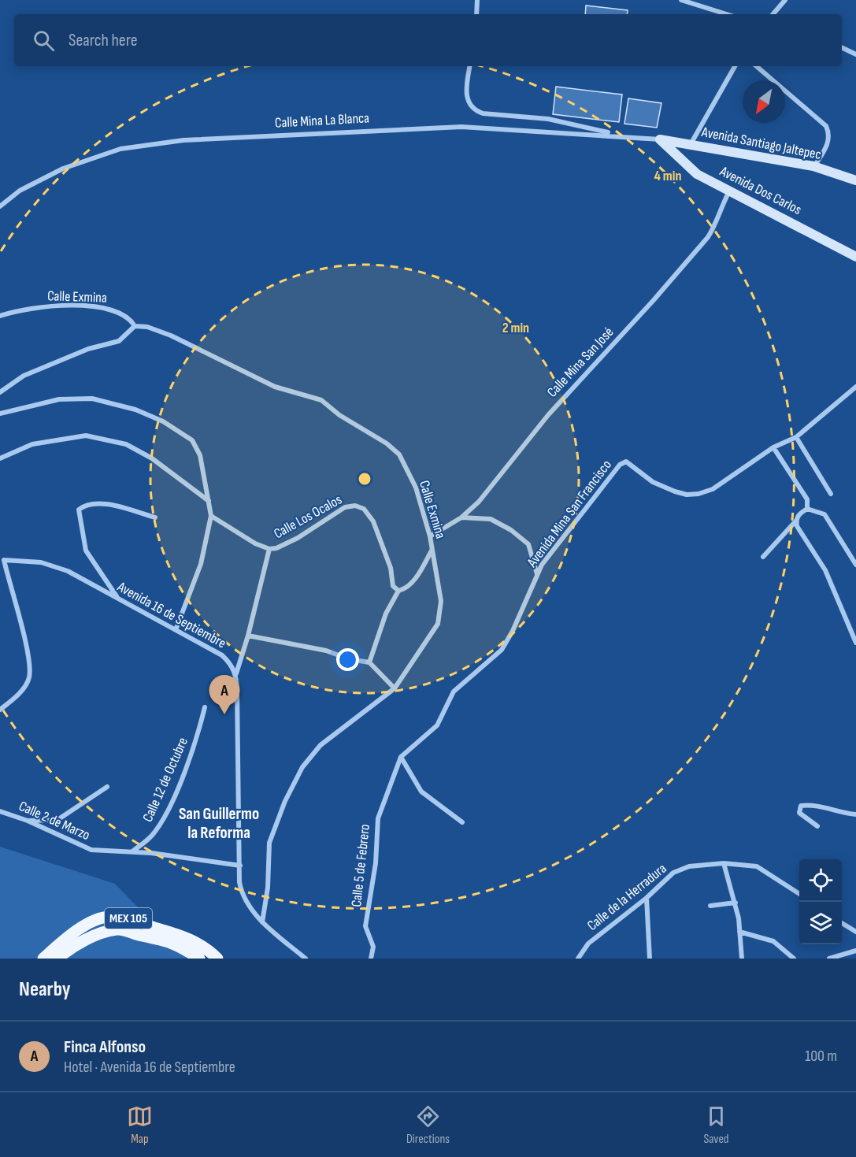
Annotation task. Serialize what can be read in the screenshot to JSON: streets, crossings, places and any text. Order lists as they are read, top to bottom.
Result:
{
  "streets": {
    "main road": ["MEX 105"],
    "street": [
      "Calle Mina La Blanca",
      "Avenida Santiago Jaltepec",
      "Avenida Dos Carlos",
      "Calle Exmina",
      "Calle Mina San José",
      "Avenida Mina San Francisco",
      "Calle Los Ocalos",
      "Avenida 16 de Septiembre",
      "Calle 12 de Octubre",
      "Calle 2 de Marzo",
      "Calle 5 de Febrero",
      "Calle de la Herradura"
    ]
  },
  "crossings": [
    ["Calle Mina La Blanca", "Avenida Santiago Jaltepec"],
    ["Calle Mina La Blanca", "Avenida Dos Carlos"],
    ["Avenida Santiago Jaltepec", "Avenida Dos Carlos"],
    ["Avenida Dos Carlos", "Calle Mina San José"],
    ["Calle Exmina", "Calle Mina San José"],
    ["Avenida Mina San Francisco", "Calle 5 de Febrero"],
    ["Calle 12 de Octubre", "Calle 2 de Marzo"]
  ],
  "districts": ["San Guillermo la Reforma"],
  "north": "bottom left",
  "page": {
    "search": "Search here",
    "pins": "A",
    "heading": "Nearby",
    "list": [
      {
        "mark": "A",
        "name": "Finca Alfonso",
        "note": "Hotel · Avenida 16 de Septiembre",
        "value": "100 m"
      }
    ],
    "nav": ["Map", "Directions", "Saved"]
  },
  "rings": ["4 min", "2 min"]
}
